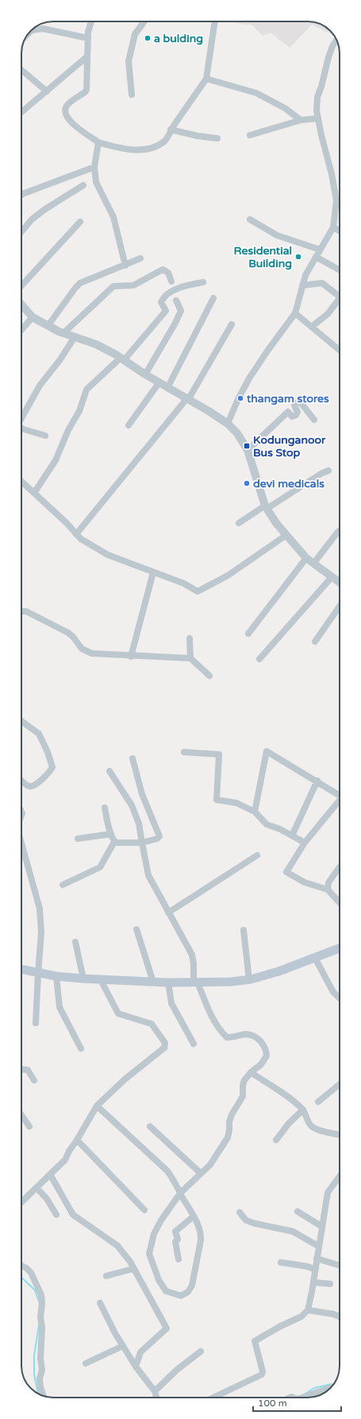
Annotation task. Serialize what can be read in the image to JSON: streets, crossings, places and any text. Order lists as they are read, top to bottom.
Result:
{
  "places": {
    "other": [
      "a bulding",
      "Residential Building",
      "thangam stores",
      "devi medicals"
    ],
    "transit": ["Kodunganoor Bus Stop"]
  },
  "scale_bar": "100 m"
}
